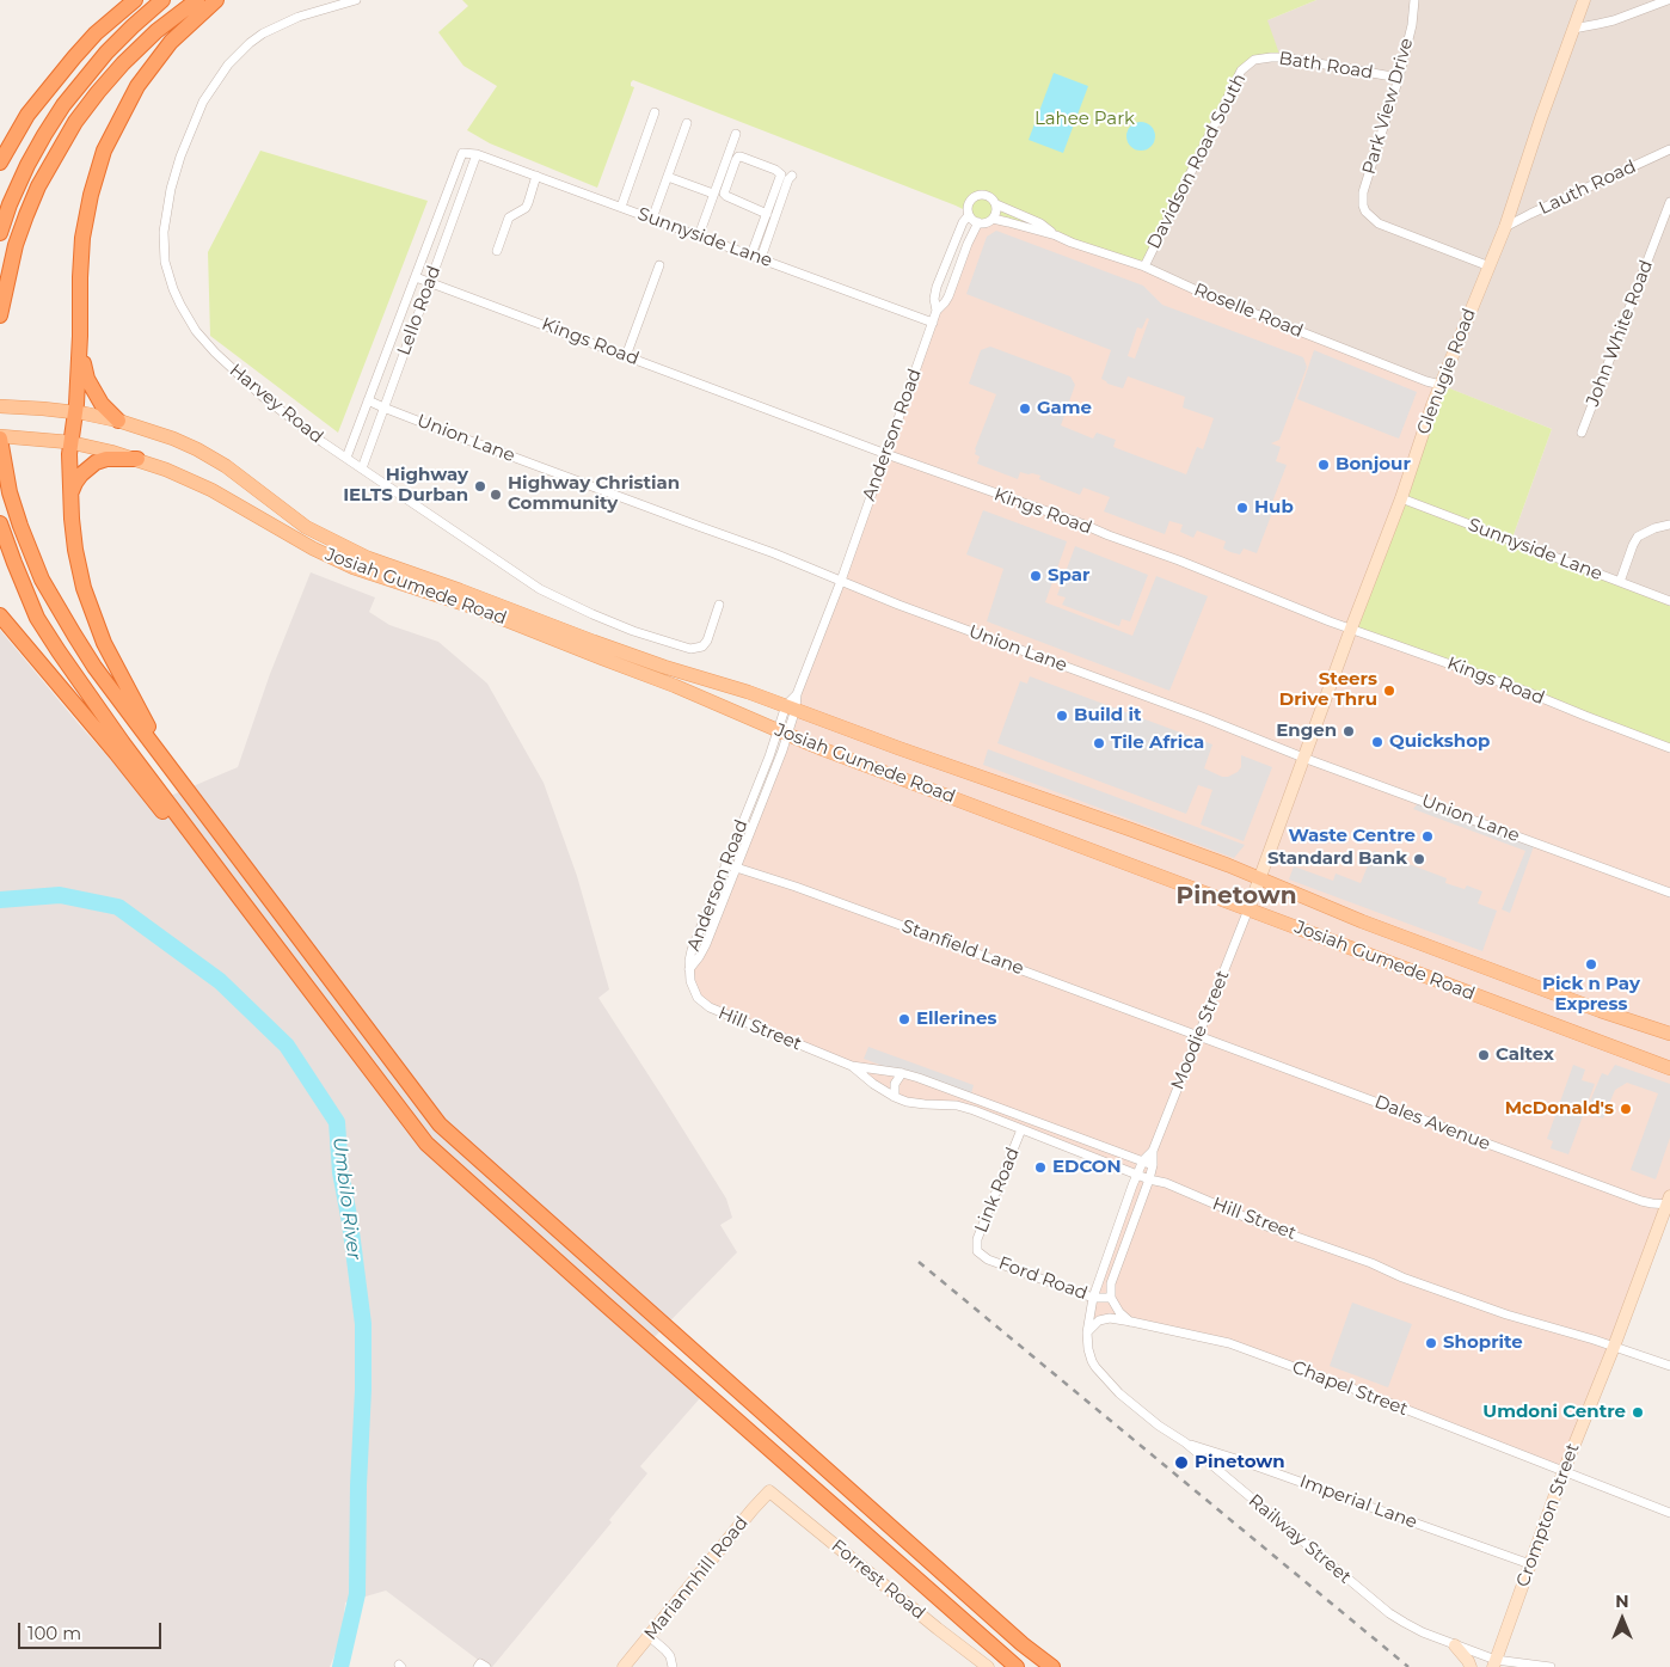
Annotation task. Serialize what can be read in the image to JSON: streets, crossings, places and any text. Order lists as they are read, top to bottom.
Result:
{
  "streets": {
    "main road": ["Josiah Gumede Road"],
    "street": [
      "Bath Road",
      "Park View Drive",
      "Davidson Road South",
      "Lauth Road",
      "Sunnyside Lane",
      "Lello Road",
      "Roselle Road",
      "John White Road",
      "Kings Road",
      "Glenugie Road",
      "Harvey Road",
      "Anderson Road",
      "Union Lane",
      "Stanfield Lane",
      "Hill Street",
      "Moodie Street",
      "Dales Avenue",
      "Link Road",
      "Ford Road",
      "Chapel Street",
      "Imperial Lane",
      "Crompton Street",
      "Railway Street",
      "Mariannhill Road",
      "Forrest Road"
    ]
  },
  "crossings": [
    ["Bath Road", "Park View Drive"],
    ["Bath Road", "Davidson Road South"],
    ["Park View Drive", "Glenugie Road"],
    ["Davidson Road South", "Roselle Road"],
    ["Lauth Road", "Glenugie Road"],
    ["Sunnyside Lane", "Lello Road"],
    ["Sunnyside Lane", "Glenugie Road"],
    ["Sunnyside Lane", "Anderson Road"],
    ["Lello Road", "Kings Road"],
    ["Lello Road", "Harvey Road"],
    ["Lello Road", "Union Lane"],
    ["Roselle Road", "Glenugie Road"],
    ["Roselle Road", "Anderson Road"],
    ["Kings Road", "Glenugie Road"],
    ["Kings Road", "Anderson Road"],
    ["Glenugie Road", "Union Lane"],
    ["Glenugie Road", "Josiah Gumede Road"],
    ["Glenugie Road", "Moodie Street"],
    ["Anderson Road", "Union Lane"],
    ["Anderson Road", "Josiah Gumede Road"],
    ["Anderson Road", "Stanfield Lane"],
    ["Anderson Road", "Hill Street"],
    ["Josiah Gumede Road", "Moodie Street"],
    ["Stanfield Lane", "Moodie Street"],
    ["Stanfield Lane", "Dales Avenue"],
    ["Hill Street", "Moodie Street"],
    ["Hill Street", "Link Road"],
    ["Hill Street", "Crompton Street"],
    ["Moodie Street", "Dales Avenue"],
    ["Moodie Street", "Ford Road"],
    ["Moodie Street", "Railway Street"],
    ["Dales Avenue", "Crompton Street"],
    ["Link Road", "Ford Road"],
    ["Ford Road", "Railway Street"],
    ["Chapel Street", "Crompton Street"],
    ["Chapel Street", "Railway Street"],
    ["Imperial Lane", "Crompton Street"],
    ["Imperial Lane", "Railway Street"],
    ["Crompton Street", "Railway Street"],
    ["Mariannhill Road", "Forrest Road"]
  ],
  "districts": ["Pinetown"],
  "water": ["Umbilo River"],
  "parks": ["Lahee Park"],
  "places": [
    "Game",
    "Bonjour",
    "Highway IELTS Durban",
    "Highway Christian Community",
    "Hub",
    "Spar",
    "Steers Drive Thru",
    "Build it",
    "Engen",
    "Quickshop",
    "Tile Africa",
    "Waste Centre",
    "Standard Bank",
    "Pick n Pay Express",
    "Ellerines",
    "Caltex",
    "McDonald's",
    "EDCON",
    "Shoprite",
    "Umdoni Centre",
    "Pinetown"
  ],
  "scale_bar": "100 m",
  "north": "top"
}
